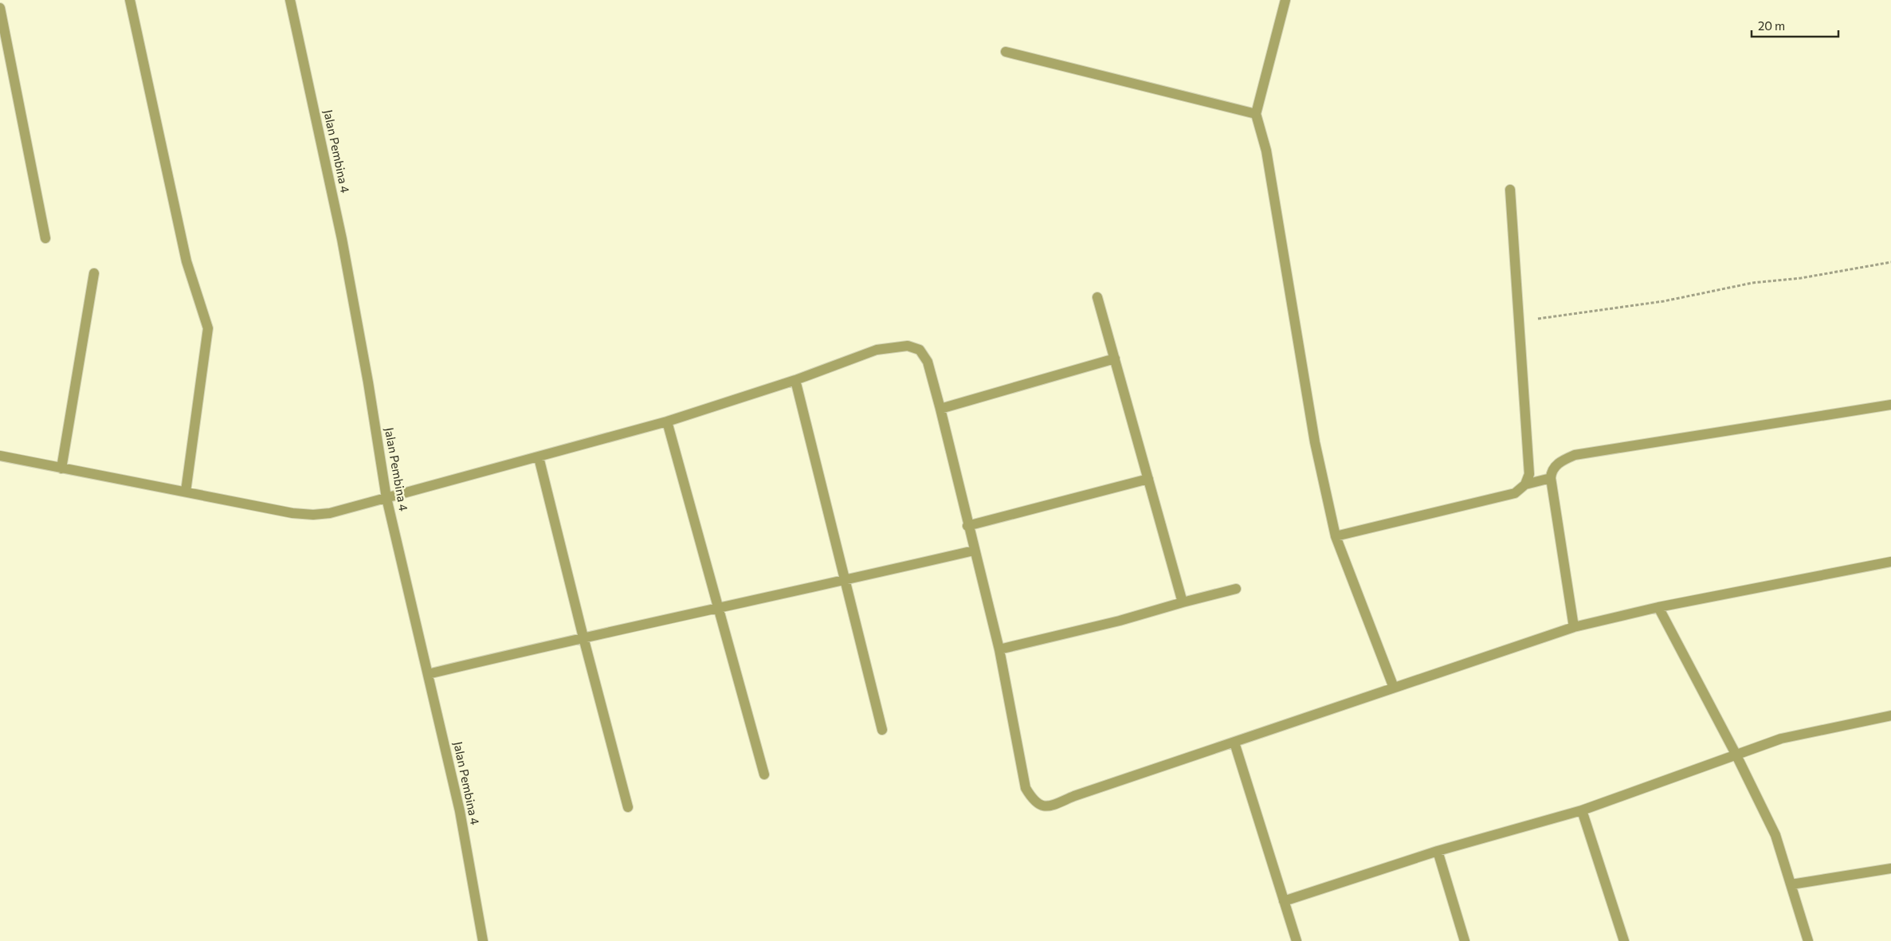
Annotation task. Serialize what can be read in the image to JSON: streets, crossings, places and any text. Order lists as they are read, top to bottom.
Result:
{
  "streets": {
    "street": ["Jalan Pembina 4"]
  },
  "scale_bar": "20 m"
}
